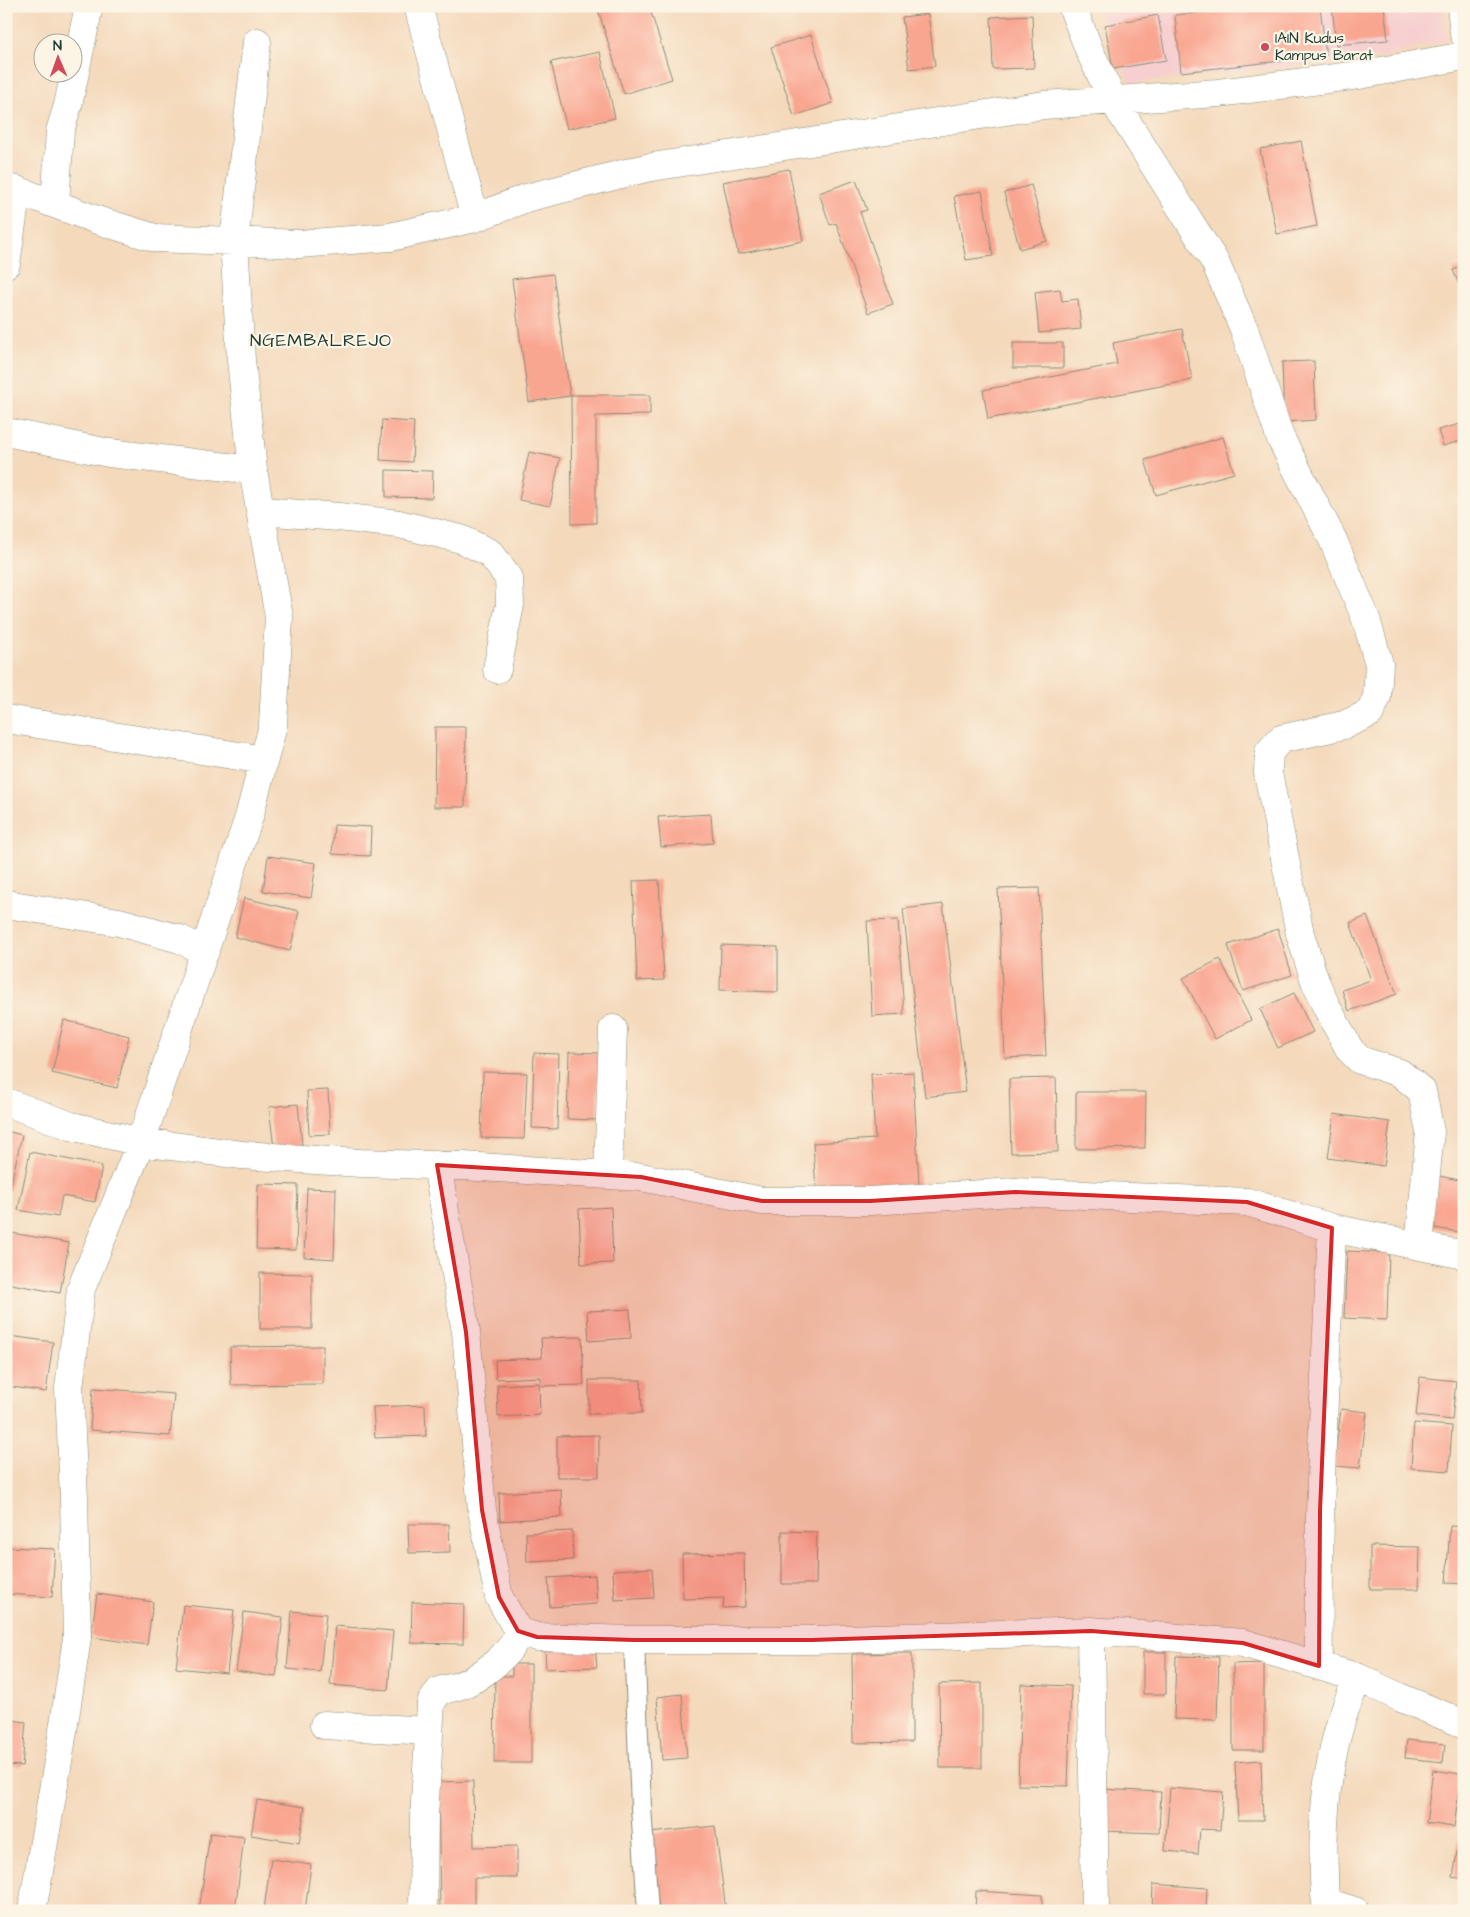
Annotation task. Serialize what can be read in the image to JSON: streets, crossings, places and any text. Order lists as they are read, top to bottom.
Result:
{
  "districts": ["NGEMBALREJO"],
  "places": ["IAIN Kudus Kampus Barat"],
  "north": "top"
}
